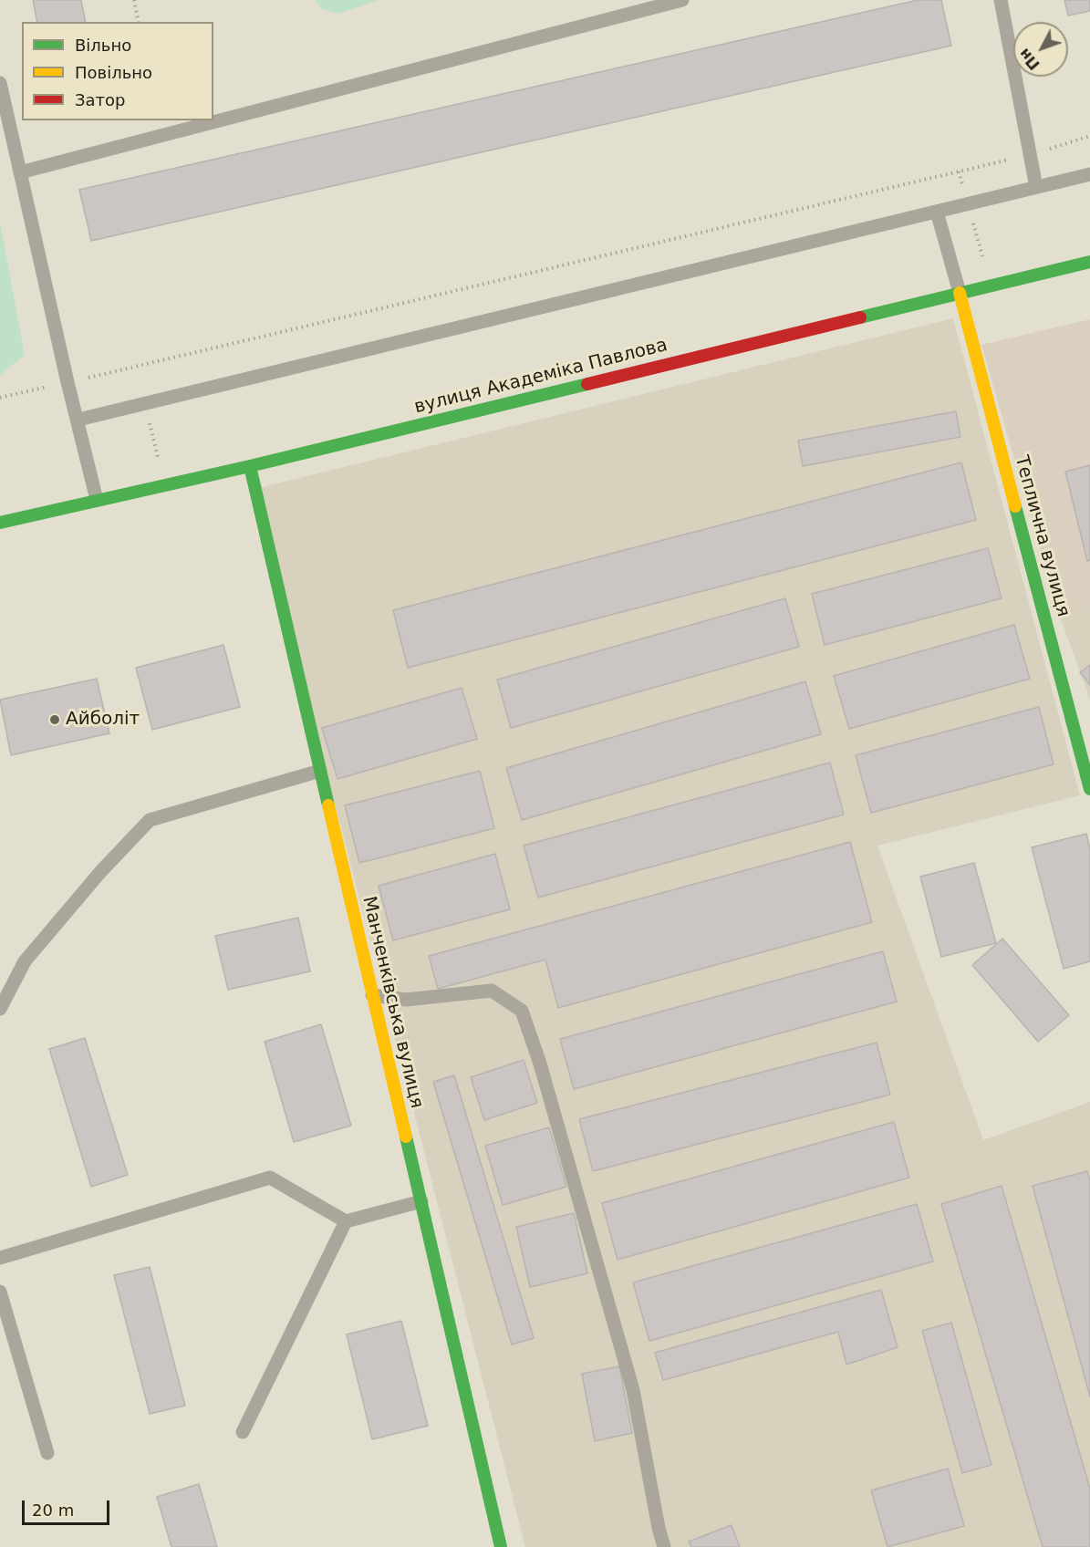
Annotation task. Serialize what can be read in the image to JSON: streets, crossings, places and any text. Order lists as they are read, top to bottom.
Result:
{
  "streets": {
    "street": ["вулиця Академіка Павлова", "Теплична вулиця", "Манченківська вулиця"]
  },
  "crossings": [
    ["вулиця Академіка Павлова", "Теплична вулиця"],
    ["вулиця Академіка Павлова", "Манченківська вулиця"]
  ],
  "places": ["Айболіт"],
  "legend": ["Вільно", "Повільно", "Затор"],
  "scale_bar": "20 m",
  "north": "bottom left"
}
